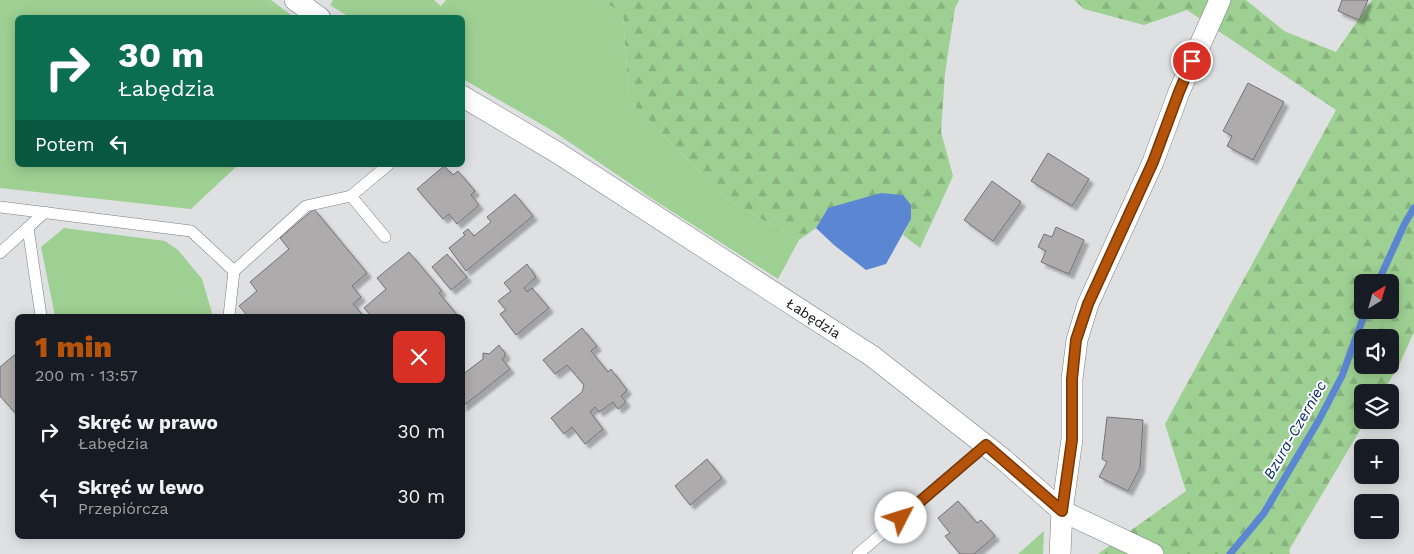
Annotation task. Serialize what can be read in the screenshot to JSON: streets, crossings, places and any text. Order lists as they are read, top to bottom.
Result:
{
  "streets": {
    "street": ["Łabędzia"]
  },
  "water": ["Bzura-Czerniec"],
  "north": "top right",
  "page": {
    "turn": ["30 m", "Łabędzia"],
    "then": "Potem",
    "map_buttons": ["+", "−"],
    "heading": ["1 min", "200 m · 13:57"],
    "list": [
      {
        "name": "Skręć w prawo",
        "note": "Łabędzia",
        "value": "30 m"
      },
      {
        "name": "Skręć w lewo",
        "note": "Przepiórcza",
        "value": "30 m"
      }
    ]
  }
}
